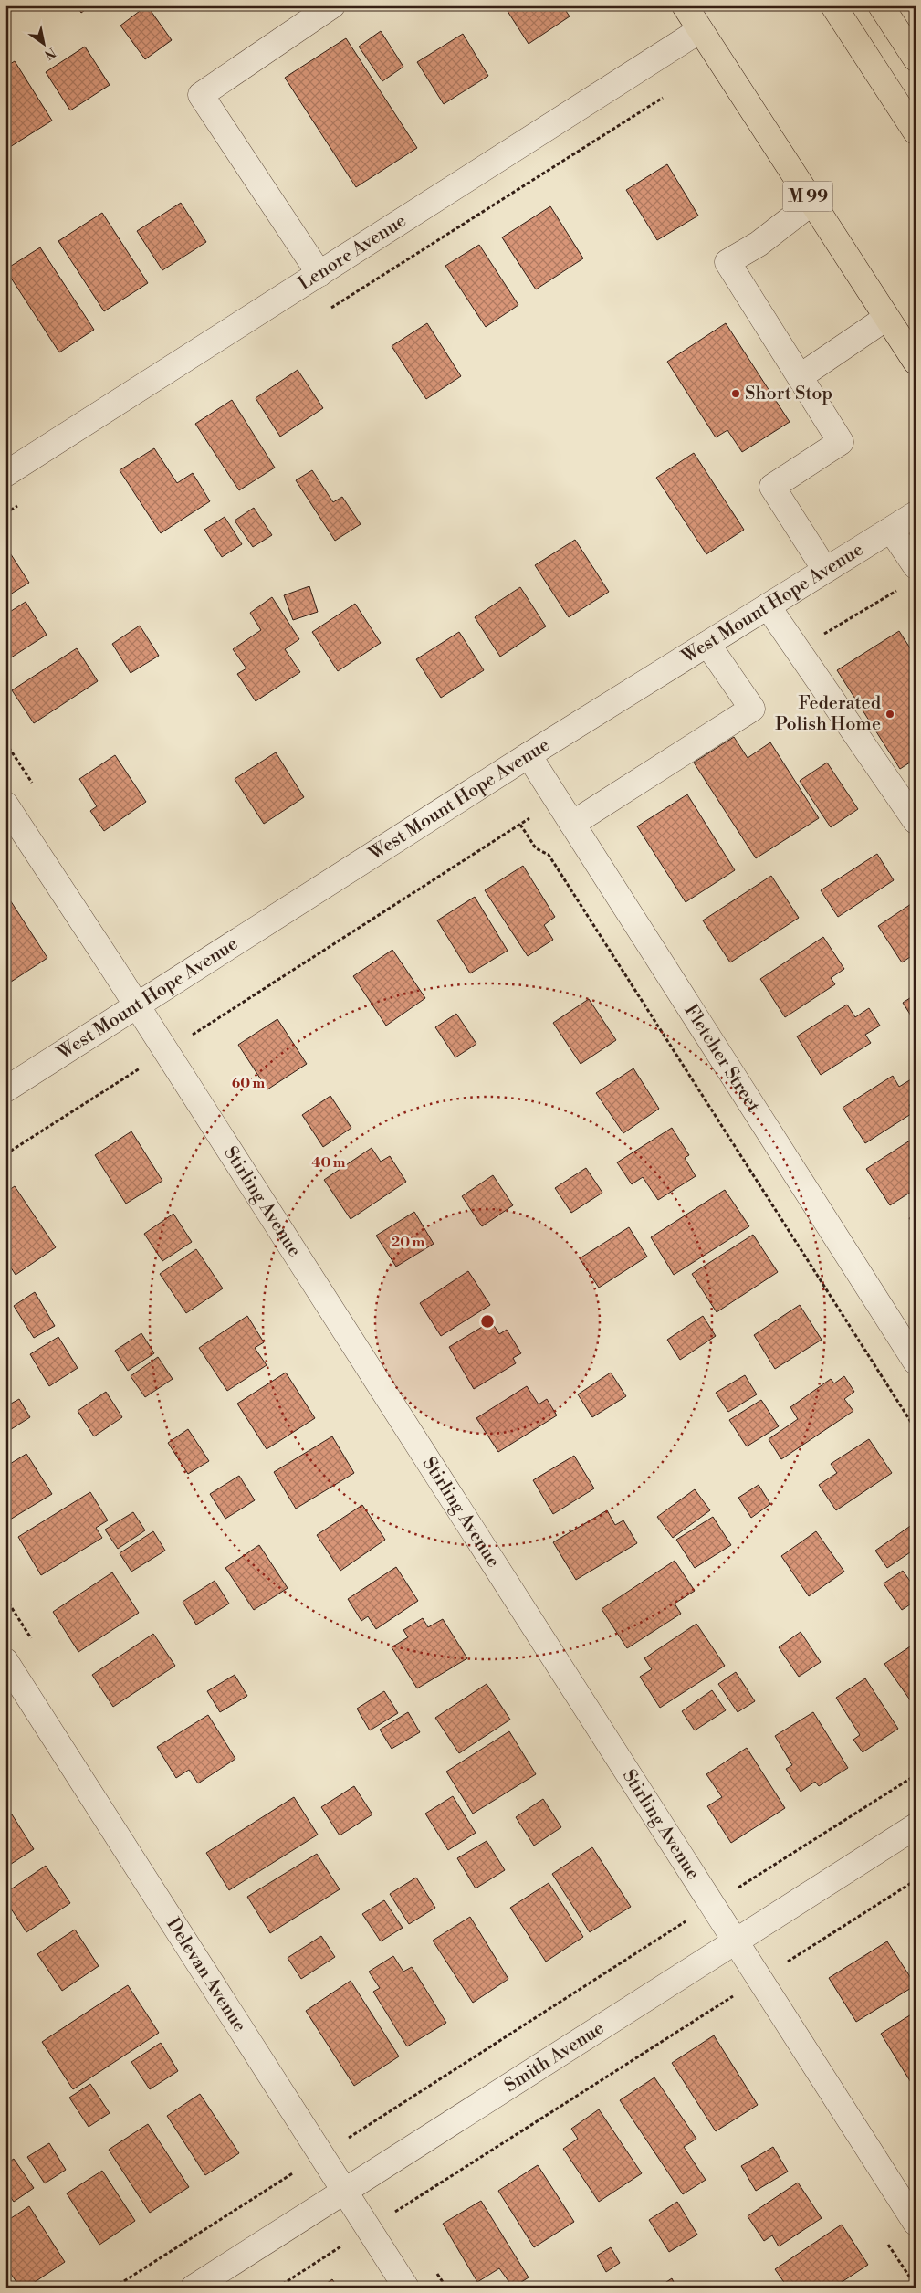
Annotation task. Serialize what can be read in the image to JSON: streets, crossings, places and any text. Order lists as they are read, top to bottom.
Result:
{
  "streets": {
    "main road": ["M 99"],
    "street": [
      "Lenore Avenue",
      "West Mount Hope Avenue",
      "Fletcher Street",
      "Stirling Avenue",
      "Delevan Avenue",
      "Smith Avenue"
    ]
  },
  "crossings": [
    ["M 99", "Lenore Avenue"],
    ["West Mount Hope Avenue", "Fletcher Street"],
    ["West Mount Hope Avenue", "Stirling Avenue"],
    ["Stirling Avenue", "Smith Avenue"],
    ["Delevan Avenue", "Smith Avenue"]
  ],
  "places": ["Short Stop", "Federated Polish Home"],
  "north": "bottom right",
  "rings": ["60 m", "40 m", "20 m"]
}
